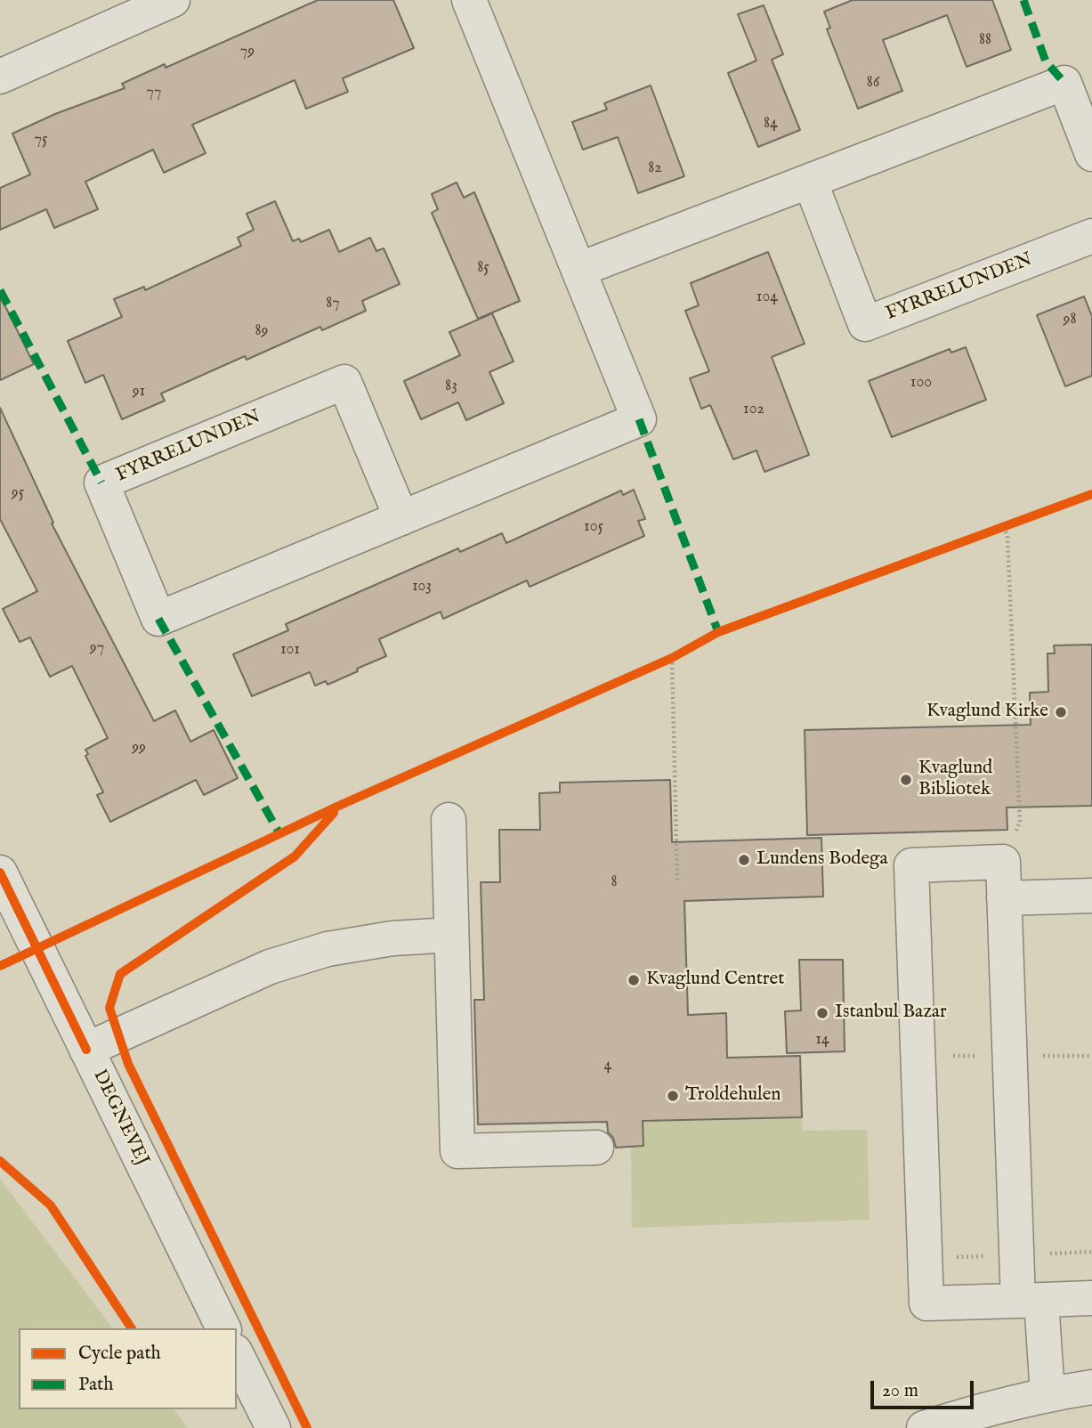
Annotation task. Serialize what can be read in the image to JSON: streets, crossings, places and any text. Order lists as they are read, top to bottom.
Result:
{
  "streets": {
    "street": ["FYRRELUNDEN", "DEGNEVEJ"]
  },
  "places": [
    "Kvaglund Kirke",
    "Kvaglund Bibliotek",
    "Lundens Bodega",
    "Kvaglund Centret",
    "Istanbul Bazar",
    "Troldehulen"
  ],
  "house_numbers": [
    "88",
    "79",
    "86",
    "77",
    "84",
    "75",
    "82",
    "85",
    "104",
    "87",
    "98",
    "89",
    "100",
    "83",
    "91",
    "102",
    "95",
    "105",
    "103",
    "97",
    "101",
    "99",
    "8",
    "14",
    "4"
  ],
  "legend": ["Cycle path", "Path"],
  "scale_bar": "20 m"
}
